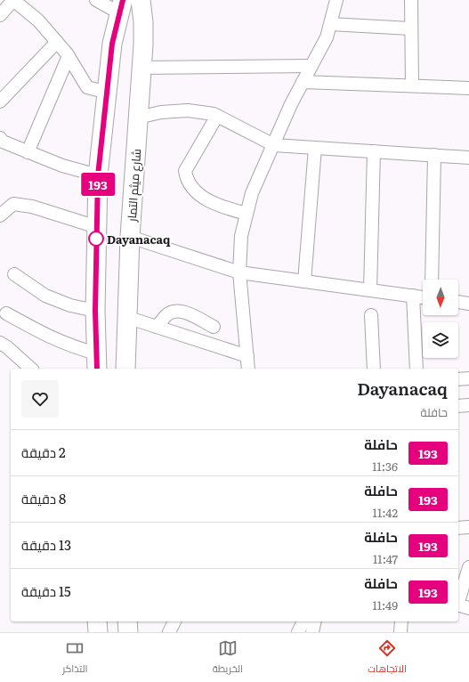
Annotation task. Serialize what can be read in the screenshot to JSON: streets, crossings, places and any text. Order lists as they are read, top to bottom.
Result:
{
  "streets": {
    "highway": ["شارع ميثم التمار"]
  },
  "places": ["Dayanacaq"],
  "lines": ["bus line 193"],
  "north": "bottom",
  "page": {
    "on_map": "193",
    "heading": ["Dayanacaq", "حافلة"],
    "list": [
      {
        "mark": "193",
        "name": "حافلة",
        "note": "11:36",
        "value": "2 دقيقة"
      },
      {
        "mark": "193",
        "name": "حافلة",
        "note": "11:42",
        "value": "8 دقيقة"
      },
      {
        "mark": "193",
        "name": "حافلة",
        "note": "11:47",
        "value": "13 دقيقة"
      },
      {
        "mark": "193",
        "name": "حافلة",
        "note": "11:49",
        "value": "15 دقيقة"
      }
    ],
    "tabs": ["الاتجاهات", "الخريطة", "التذاكر"]
  }
}
